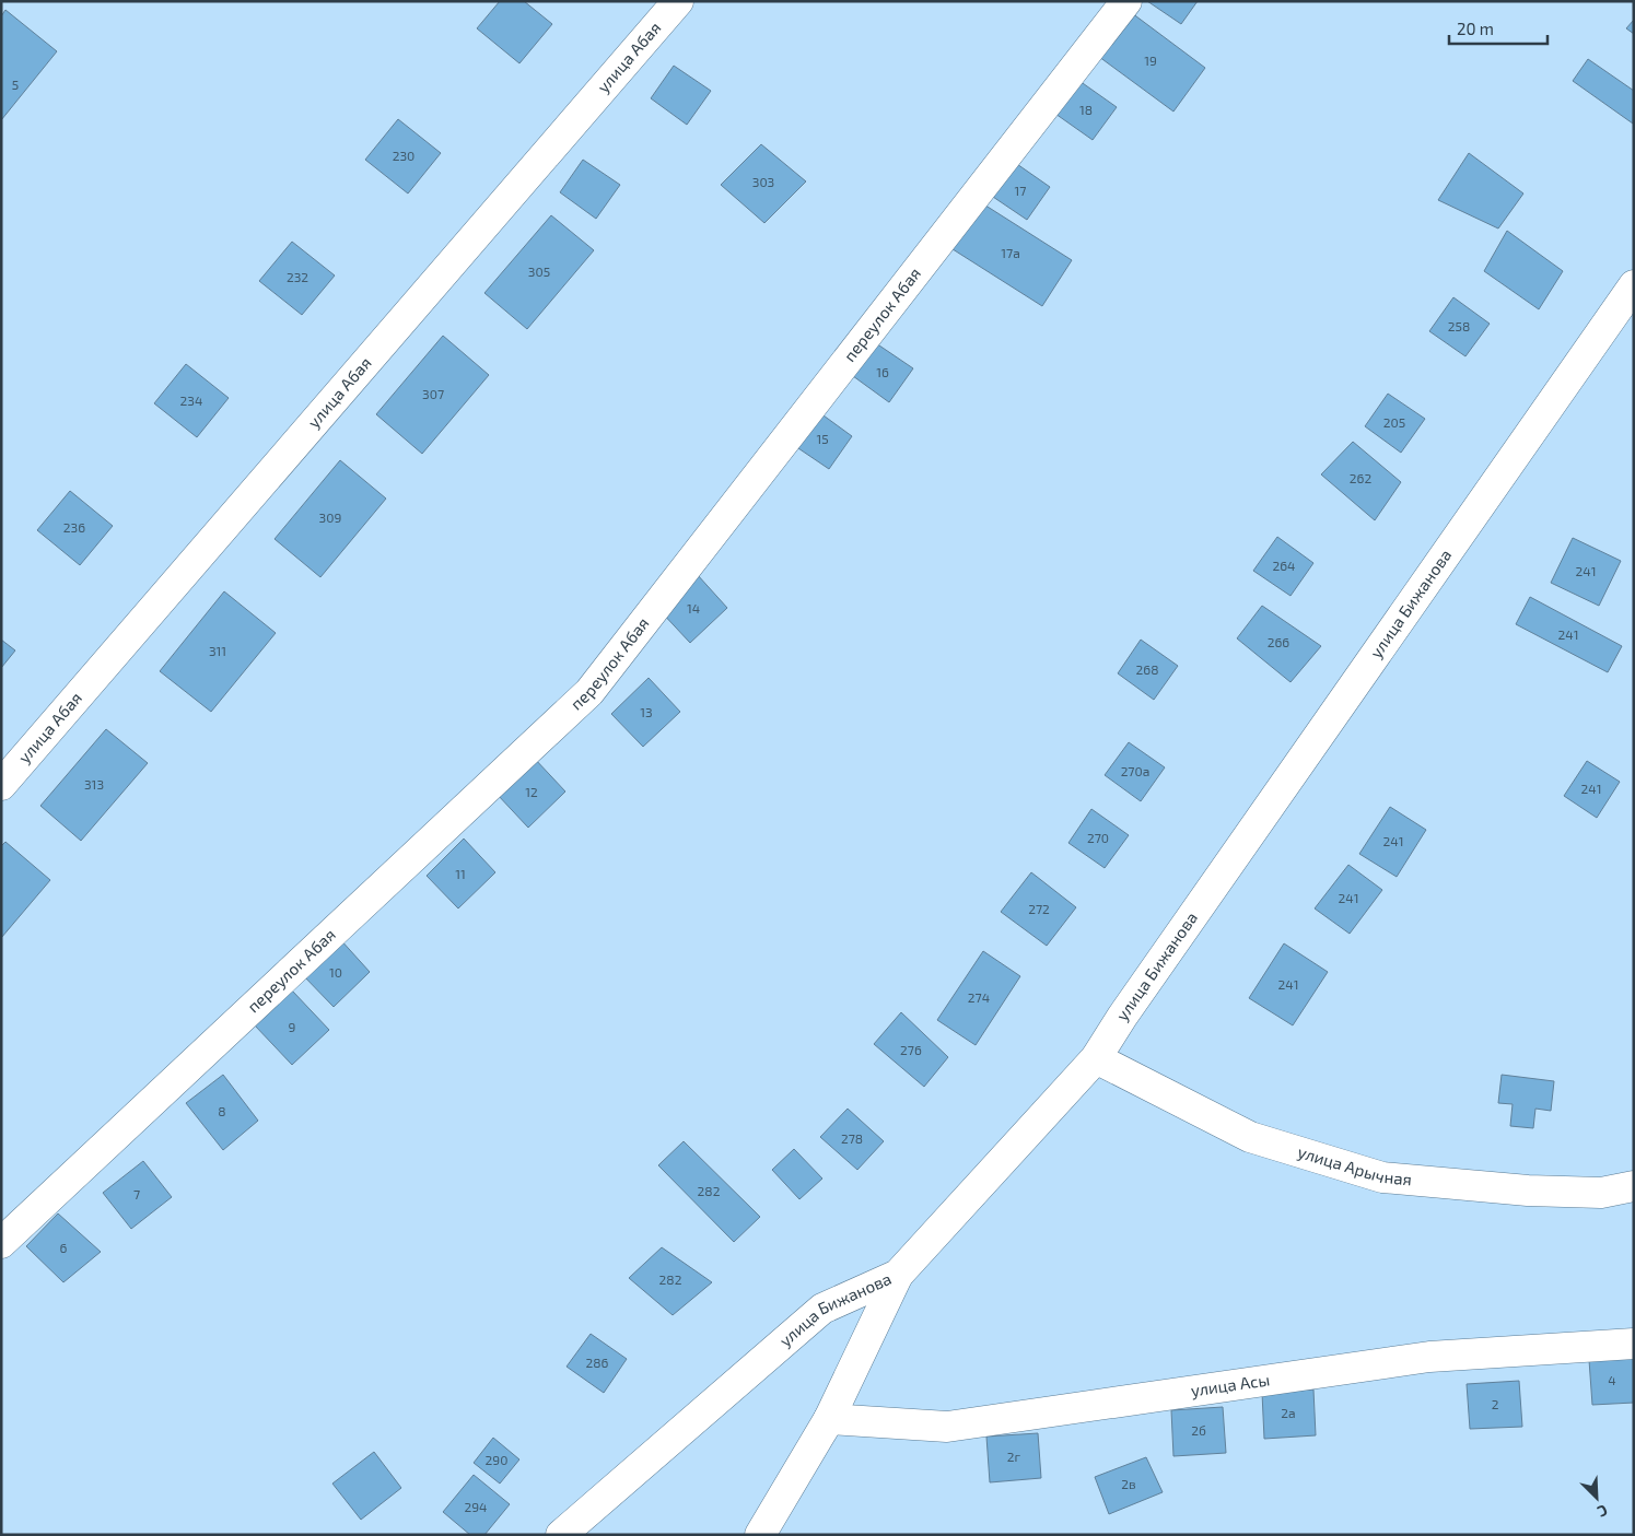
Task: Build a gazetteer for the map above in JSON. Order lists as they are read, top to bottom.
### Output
{
  "streets": {
    "street": [
      "улица Абая",
      "переулок Абая",
      "улица Бижанова",
      "улица Арычная",
      "улица Асы"
    ]
  },
  "crossings": [
    ["улица Бижанова", "улица Арычная"]
  ],
  "house_numbers": [
    "19",
    "5",
    "18",
    "230",
    "303",
    "17",
    "17а",
    "305",
    "232",
    "258",
    "16",
    "307",
    "234",
    "205",
    "15",
    "262",
    "309",
    "236",
    "264",
    "241",
    "14",
    "241",
    "266",
    "311",
    "268",
    "13",
    "270а",
    "313",
    "241",
    "12",
    "270",
    "241",
    "11",
    "241",
    "272",
    "10",
    "241",
    "274",
    "9",
    "276",
    "8",
    "278",
    "282",
    "7",
    "6",
    "282",
    "286",
    "4",
    "2",
    "2а",
    "2б",
    "2г",
    "290",
    "2в",
    "294"
  ],
  "scale_bar": "20 m",
  "north": "bottom right"
}
